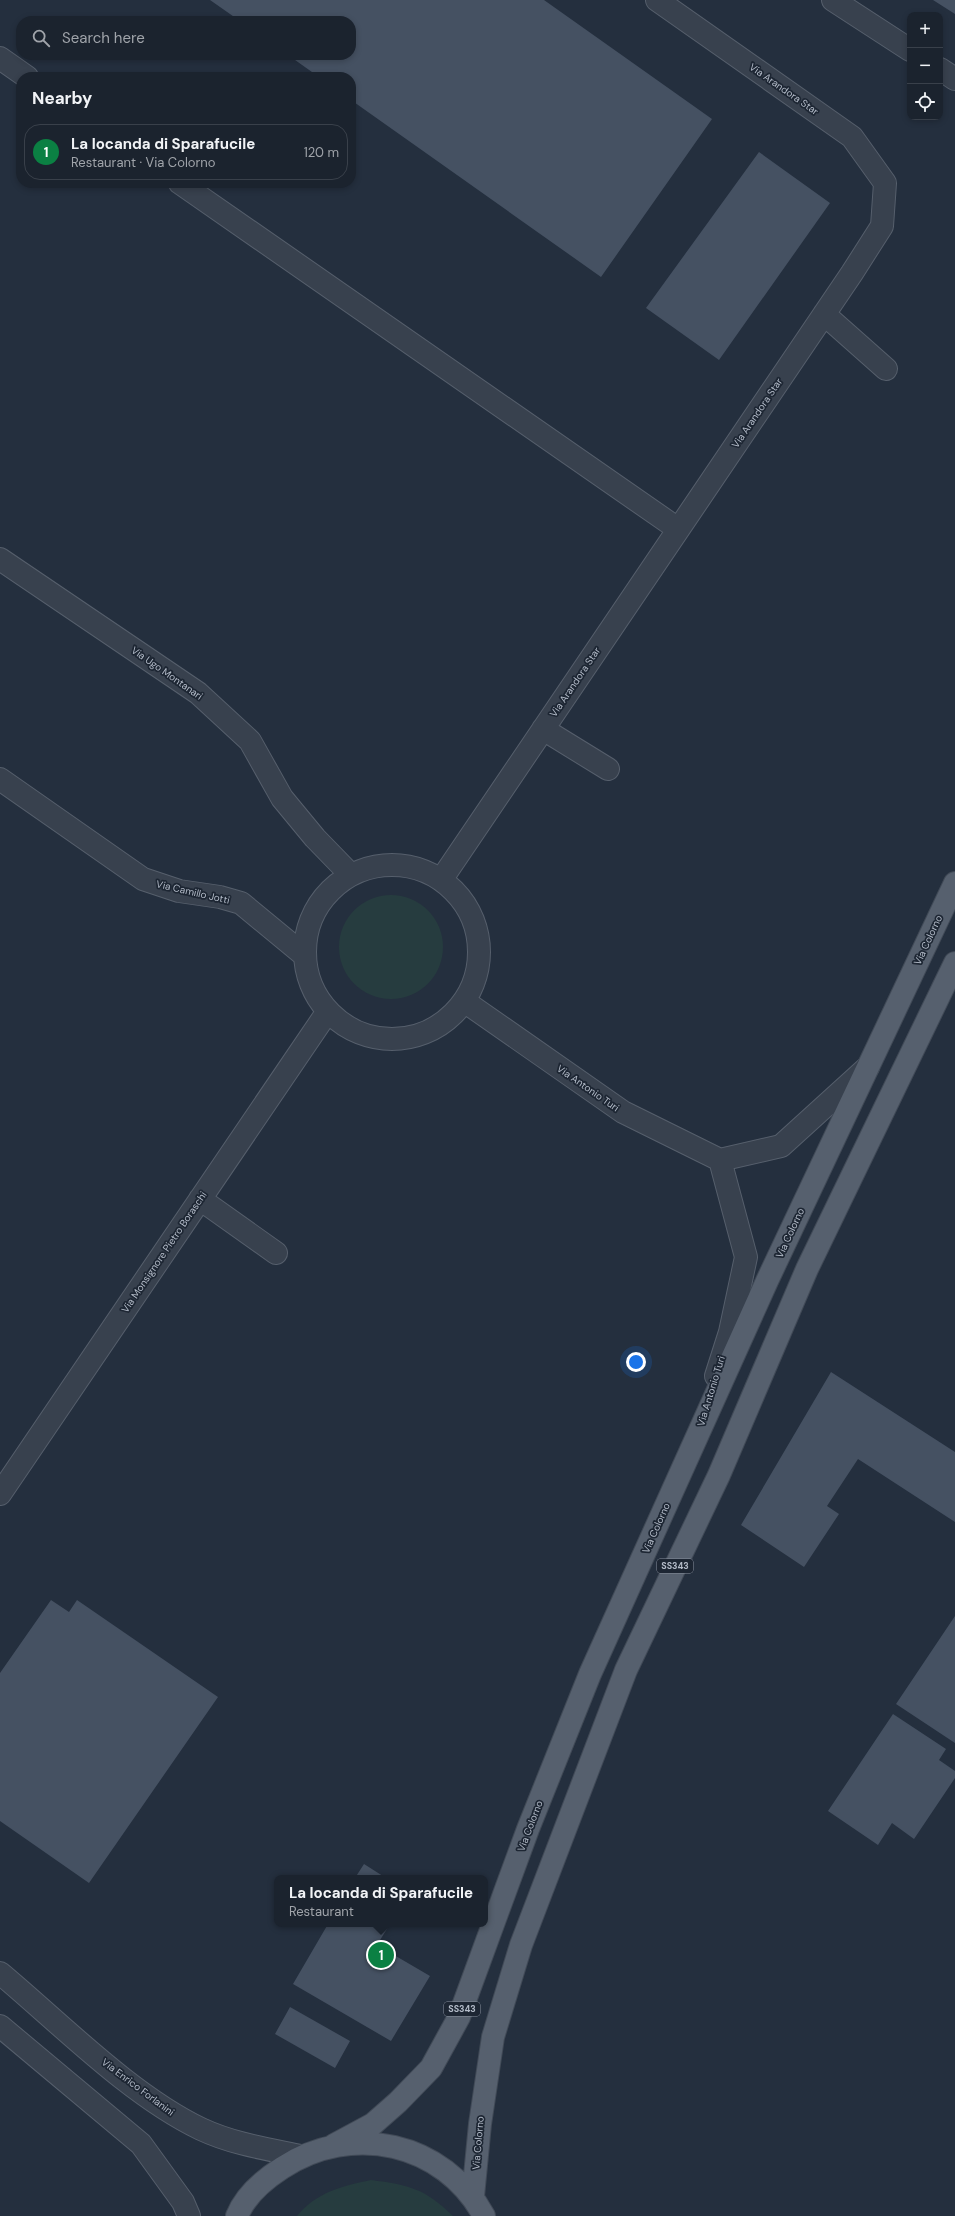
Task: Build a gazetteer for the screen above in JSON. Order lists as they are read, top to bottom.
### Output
{
  "streets": {
    "main road": ["Via Colorno", "SS343"],
    "street": [
      "Via Arandora Star",
      "Via Ugo Montanari",
      "Via Camillo Jotti",
      "Via Antonio Turi",
      "Via Monsignore Pietro Boraschi",
      "Via Enrico Forlanini"
    ]
  },
  "crossings": [
    ["Via Colorno", "Via Antonio Turi"],
    ["Via Colorno", "Via Enrico Forlanini"]
  ],
  "page": {
    "map_buttons": ["+", "−"],
    "search": "Search here",
    "heading": "Nearby",
    "list": [
      {
        "mark": "1",
        "name": "La locanda di Sparafucile",
        "note": "Restaurant · Via Colorno",
        "value": "120 m"
      }
    ],
    "popup": ["La locanda di Sparafucile", "Restaurant"],
    "pins": "1"
  }
}
